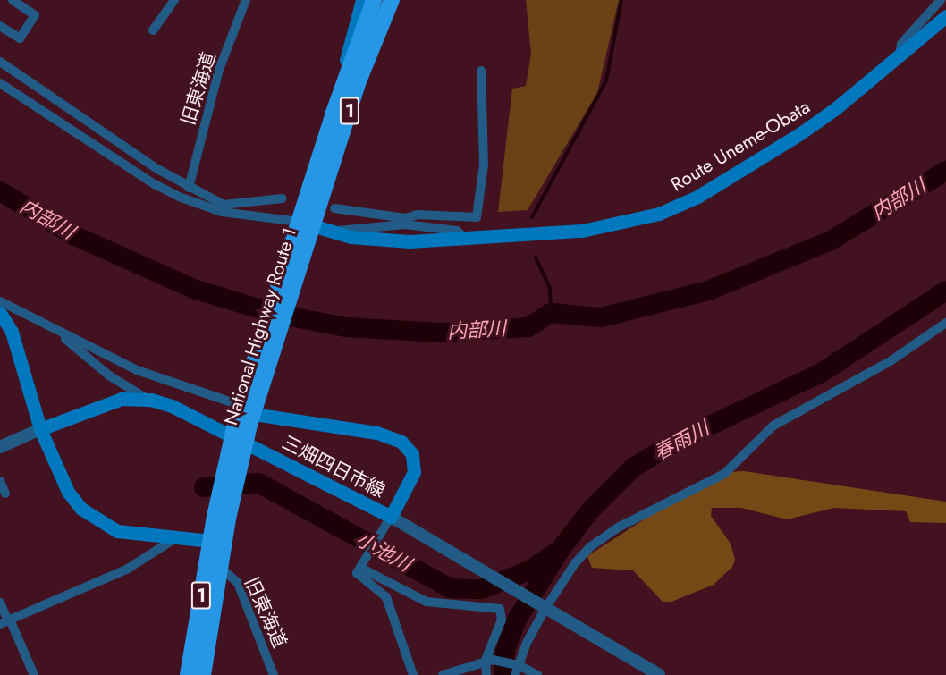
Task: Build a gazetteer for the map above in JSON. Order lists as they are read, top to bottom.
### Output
{
  "streets": {
    "highway": ["1", "National Highway Route 1"],
    "main road": ["Route Uneme-Obata", "三畑四日市線"],
    "street": ["旧東海道"]
  },
  "crossings": [
    ["旧東海道", "National Highway Route 1"],
    ["Route Uneme-Obata", "National Highway Route 1"],
    ["National Highway Route 1", "三畑四日市線"]
  ],
  "water": ["内部川", "春雨川", "小池川"]
}
